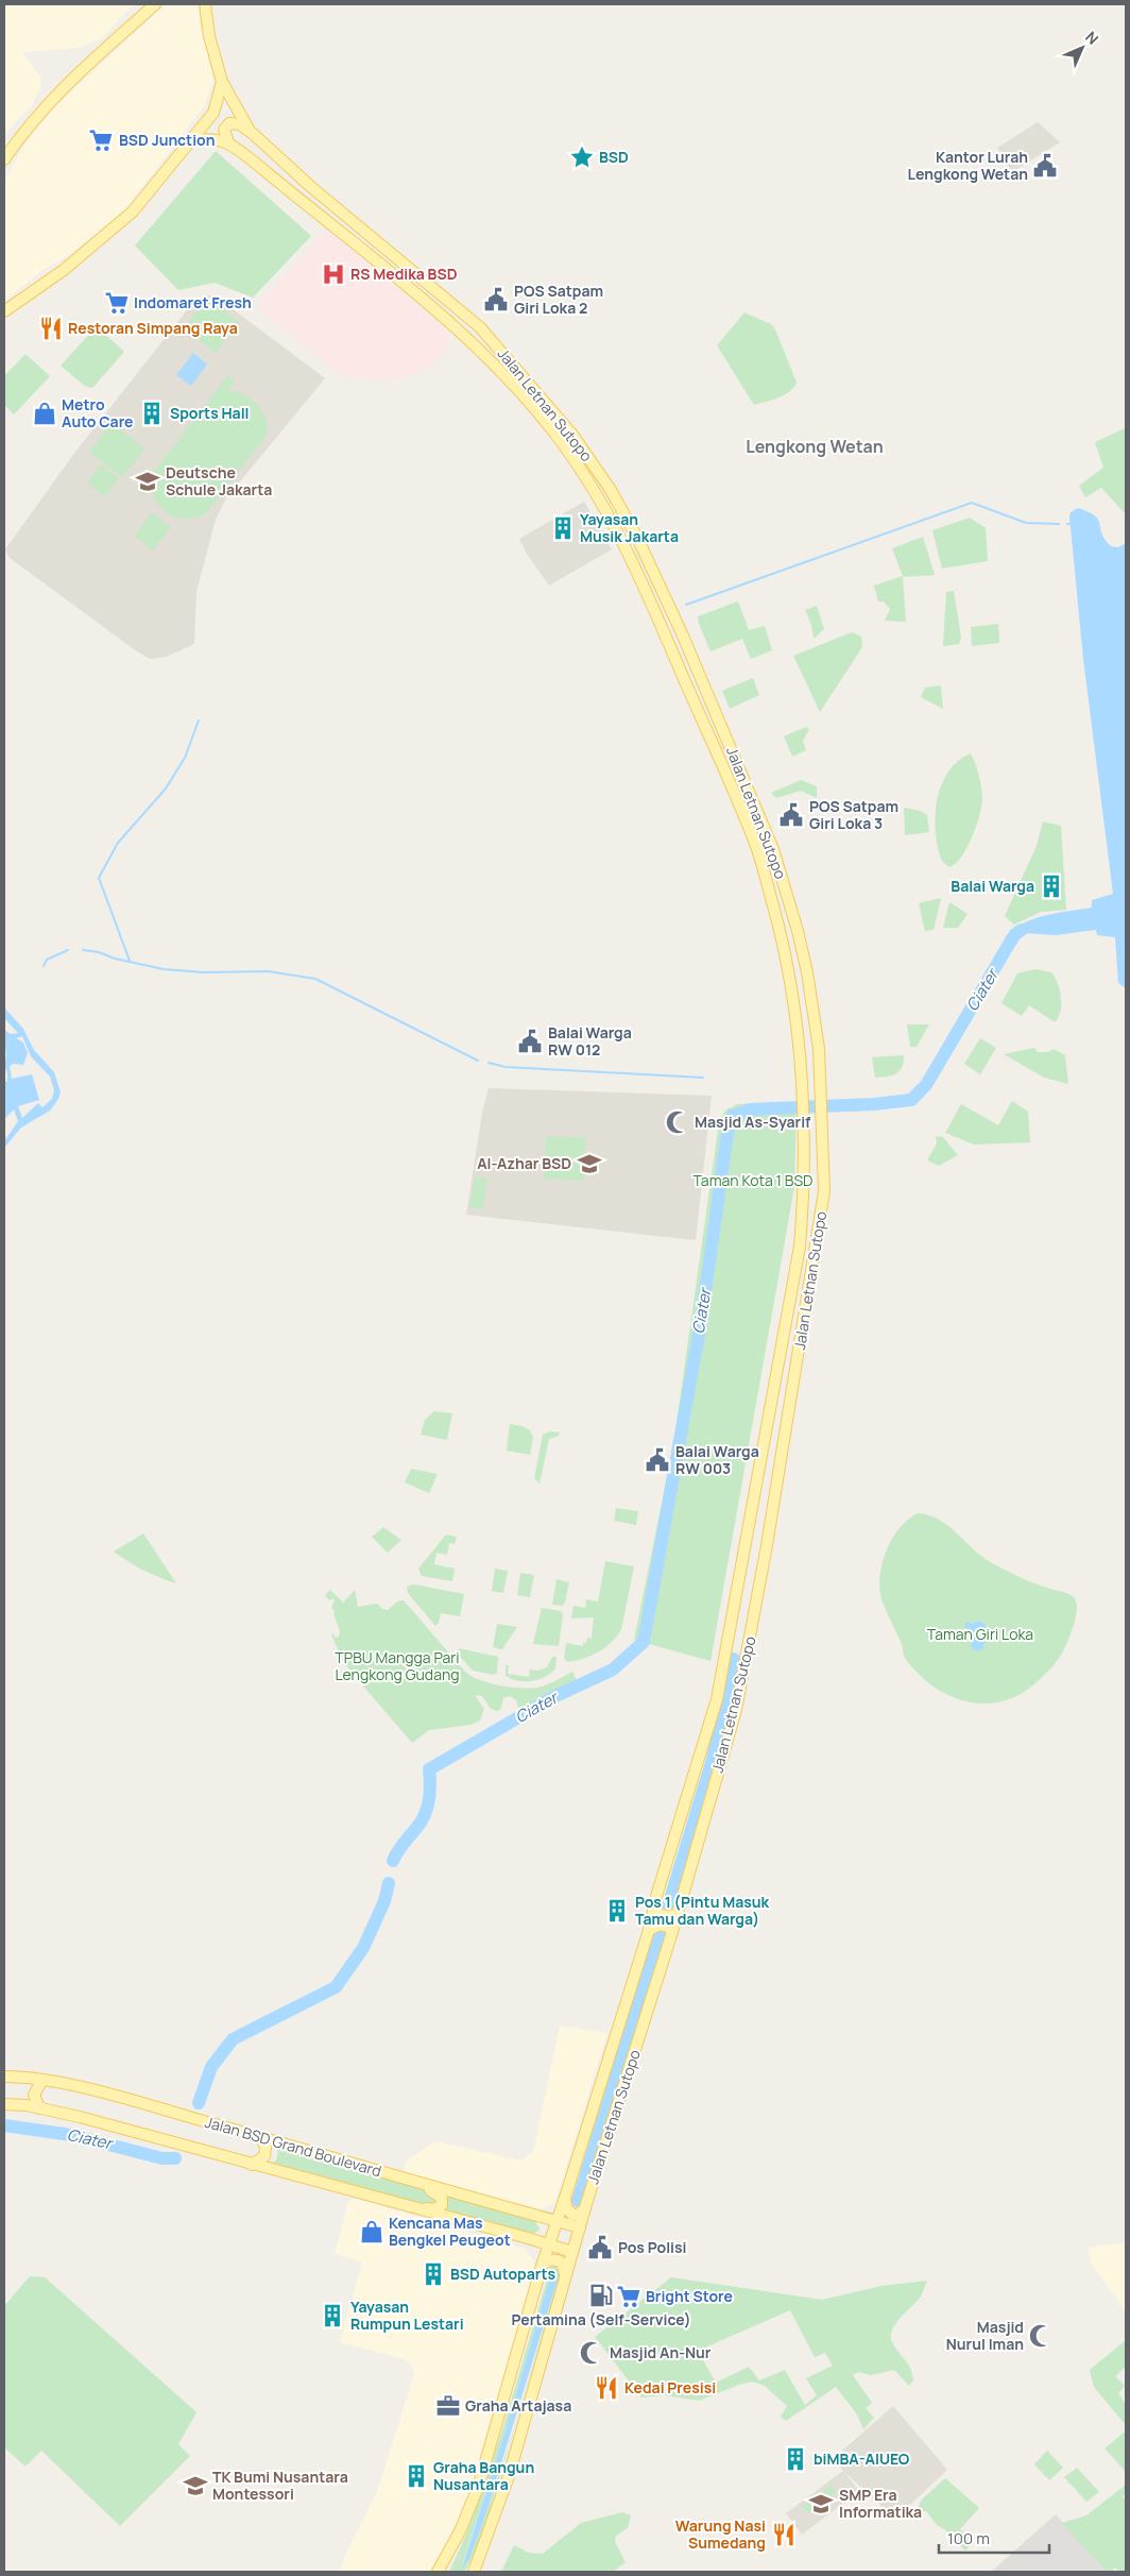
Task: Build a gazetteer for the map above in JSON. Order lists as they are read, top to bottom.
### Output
{
  "streets": {
    "main road": ["Jalan Letnan Sutopo", "Jalan BSD Grand Boulevard"]
  },
  "crossings": [
    ["Jalan Letnan Sutopo", "Jalan BSD Grand Boulevard"]
  ],
  "districts": ["Lengkong Wetan"],
  "water": ["Ciater"],
  "parks": ["Taman Kota 1 BSD", "Taman Giri Loka", "TPBU Mangga Pari Lengkong Gudang"],
  "places": {
    "supermarket": ["BSD Junction", "Indomaret Fresh", "Bright Store"],
    "place": ["BSD"],
    "public building": [
      "Kantor Lurah Lengkong Wetan",
      "POS Satpam Giri Loka 2",
      "POS Satpam Giri Loka 3",
      "Balai Warga RW 012",
      "Balai Warga RW 003",
      "Pos Polisi"
    ],
    "hospital": ["RS Medika BSD"],
    "restaurant": ["Restoran Simpang Raya", "Kedai Presisi", "Warung Nasi Sumedang"],
    "shop": ["Metro Auto Care", "Kencana Mas Bengkel Peugeot"],
    "building": [
      "Sports Hall",
      "Yayasan Musik Jakarta",
      "Balai Warga",
      "Pos 1 (Pintu Masuk Tamu dan Warga)",
      "BSD Autoparts",
      "Yayasan Rumpun Lestari",
      "biMBA-AIUEO",
      "Graha Bangun Nusantara"
    ],
    "school or university": [
      "Deutsche Schule Jakarta",
      "Al-Azhar BSD",
      "TK Bumi Nusantara Montessori",
      "SMP Era Informatika"
    ],
    "mosque": ["Masjid As-Syarif", "Masjid Nurul Iman", "Masjid An-Nur"],
    "fuel station": ["Pertamina (Self-Service)"],
    "office": ["Graha Artajasa"]
  },
  "scale_bar": "100 m",
  "north": "top right"
}
